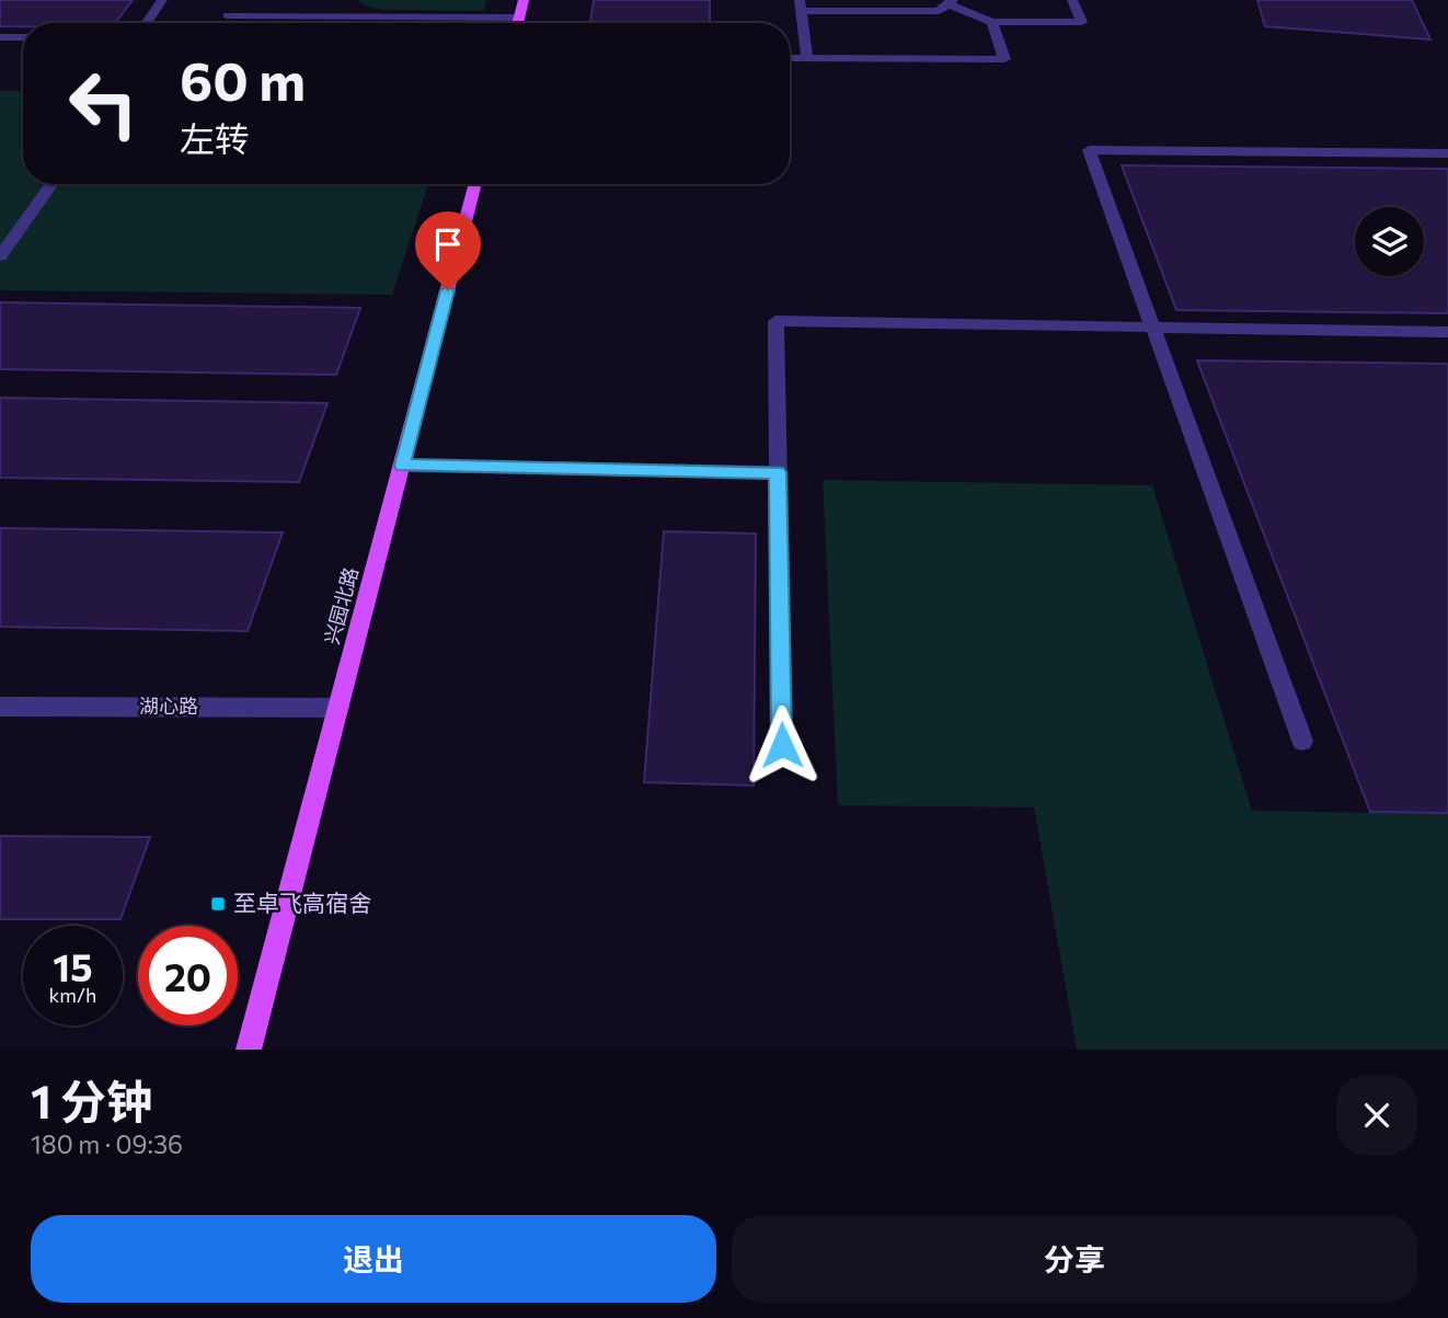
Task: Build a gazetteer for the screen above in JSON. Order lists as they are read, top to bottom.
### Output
{
  "streets": {
    "main road": ["兴园北路"],
    "street": ["湖心路"]
  },
  "crossings": [
    ["兴园北路", "湖心路"]
  ],
  "places": {
    "transit": ["至卓飞高宿舍"]
  },
  "page": {
    "turn": ["60 m", "左转"],
    "speed": "15 km/h",
    "limit": "20",
    "heading": ["1 分钟", "180 m · 09:36"],
    "buttons": ["退出", "分享"]
  }
}
